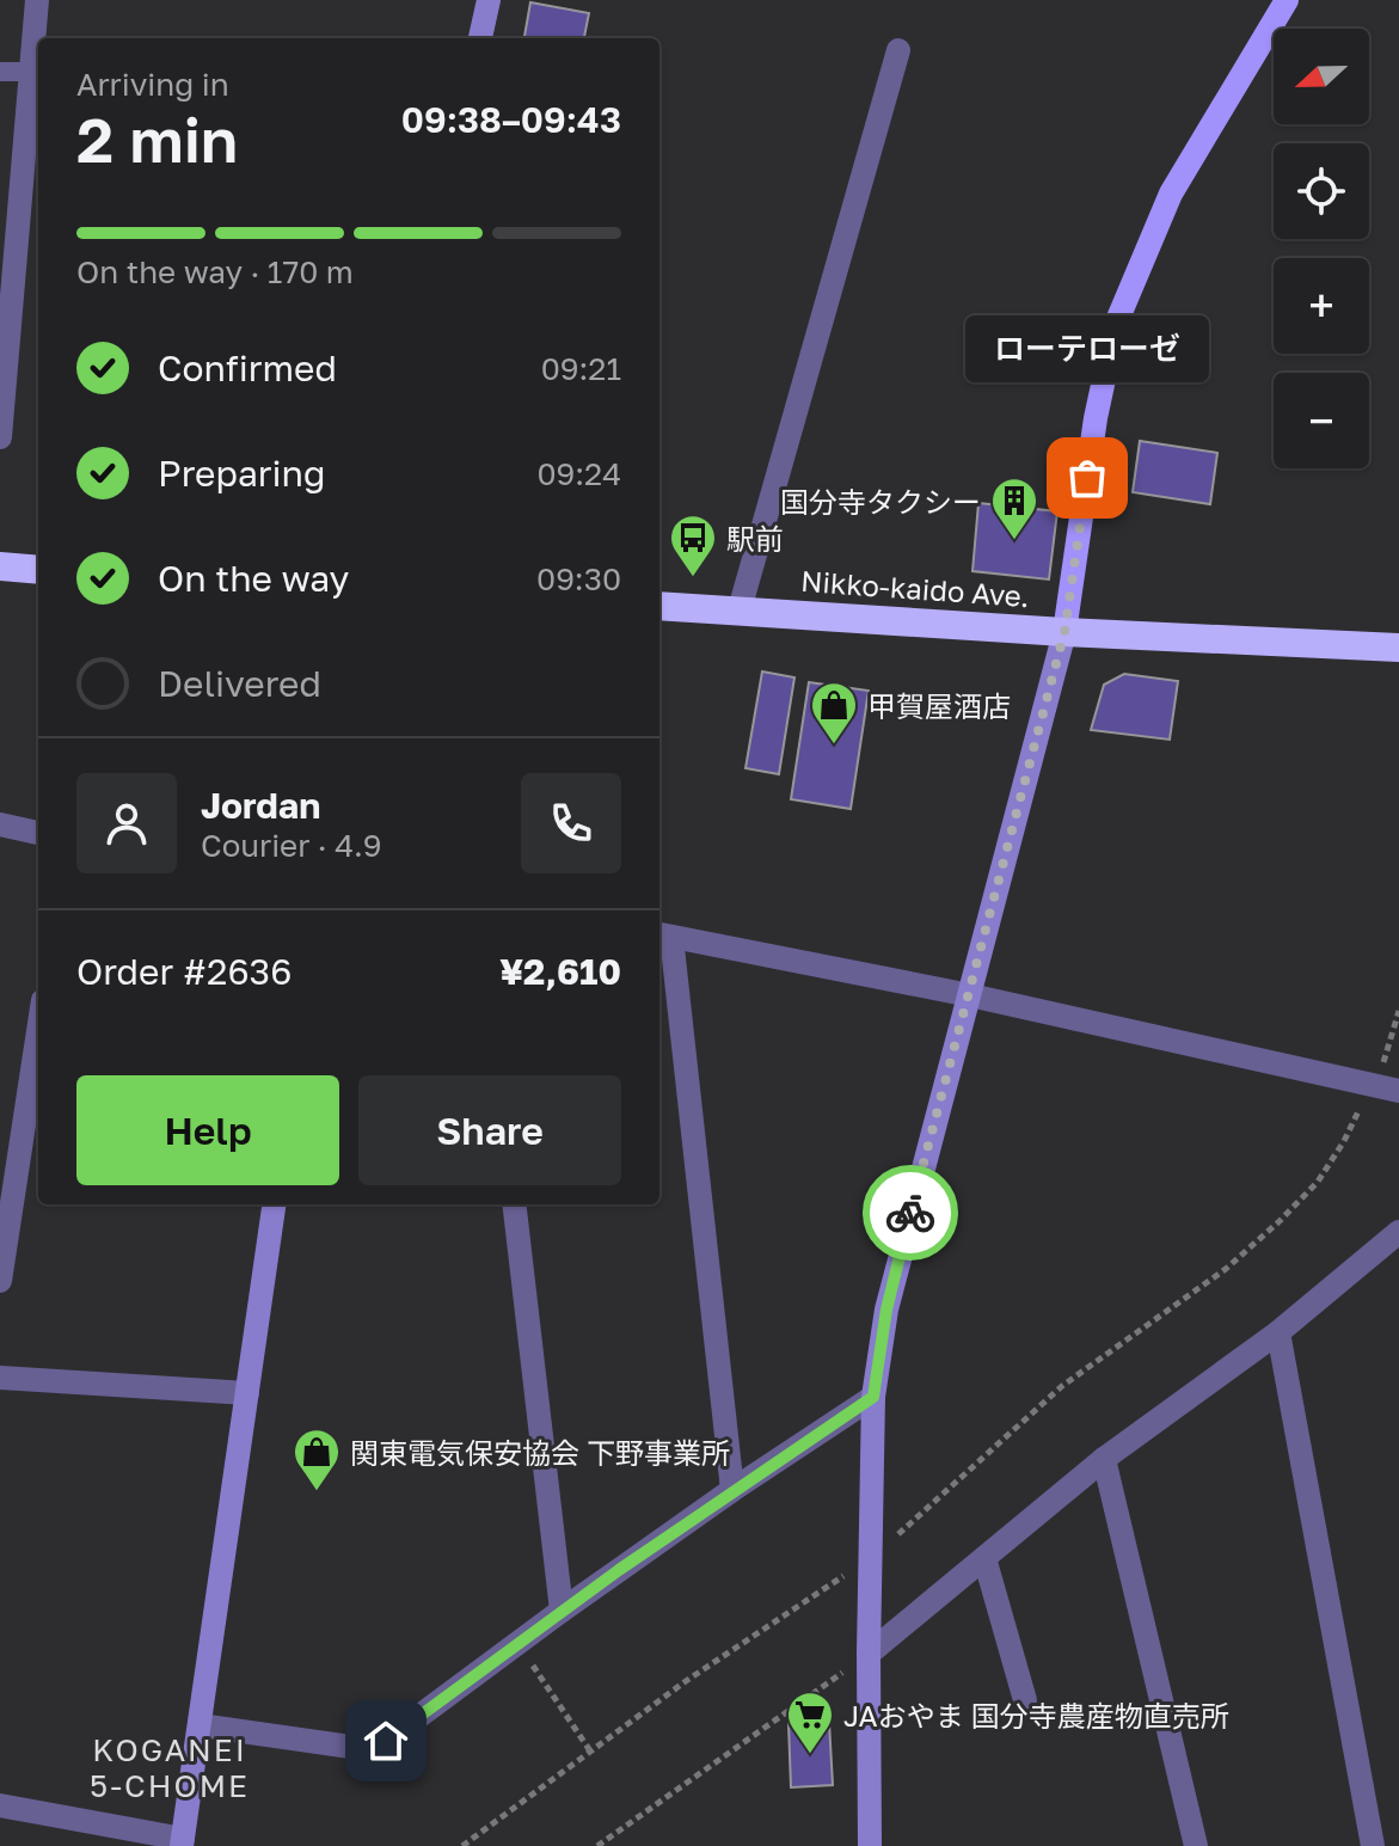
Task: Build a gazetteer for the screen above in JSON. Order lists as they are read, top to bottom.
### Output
{
  "streets": {
    "highway": ["Nikko-kaido Ave."]
  },
  "districts": ["KOGANEI 5-CHOME"],
  "places": {
    "other": ["ローテローゼ"],
    "building": ["国分寺タクシー"],
    "bus stop": ["駅前"],
    "shop": ["甲賀屋酒店", "関東電気保安協会 下野事業所"],
    "supermarket": ["JAおやま 国分寺農産物直売所"]
  },
  "north": "left",
  "page": {
    "map_buttons": ["+", "−"],
    "heading": ["2 min", "Arriving in", "09:38–09:43"],
    "panel": [
      "Jordan",
      "Courier · 4.9",
      "Order #2636",
      "¥2,610"
    ],
    "bar": "On the way · 170 m",
    "bubble": "ローテローゼ",
    "list": [
      ["Confirmed", "09:21"],
      ["Preparing", "09:24"],
      ["On the way", "09:30"],
      "Delivered"
    ],
    "buttons": ["Help", "Share"]
  }
}
